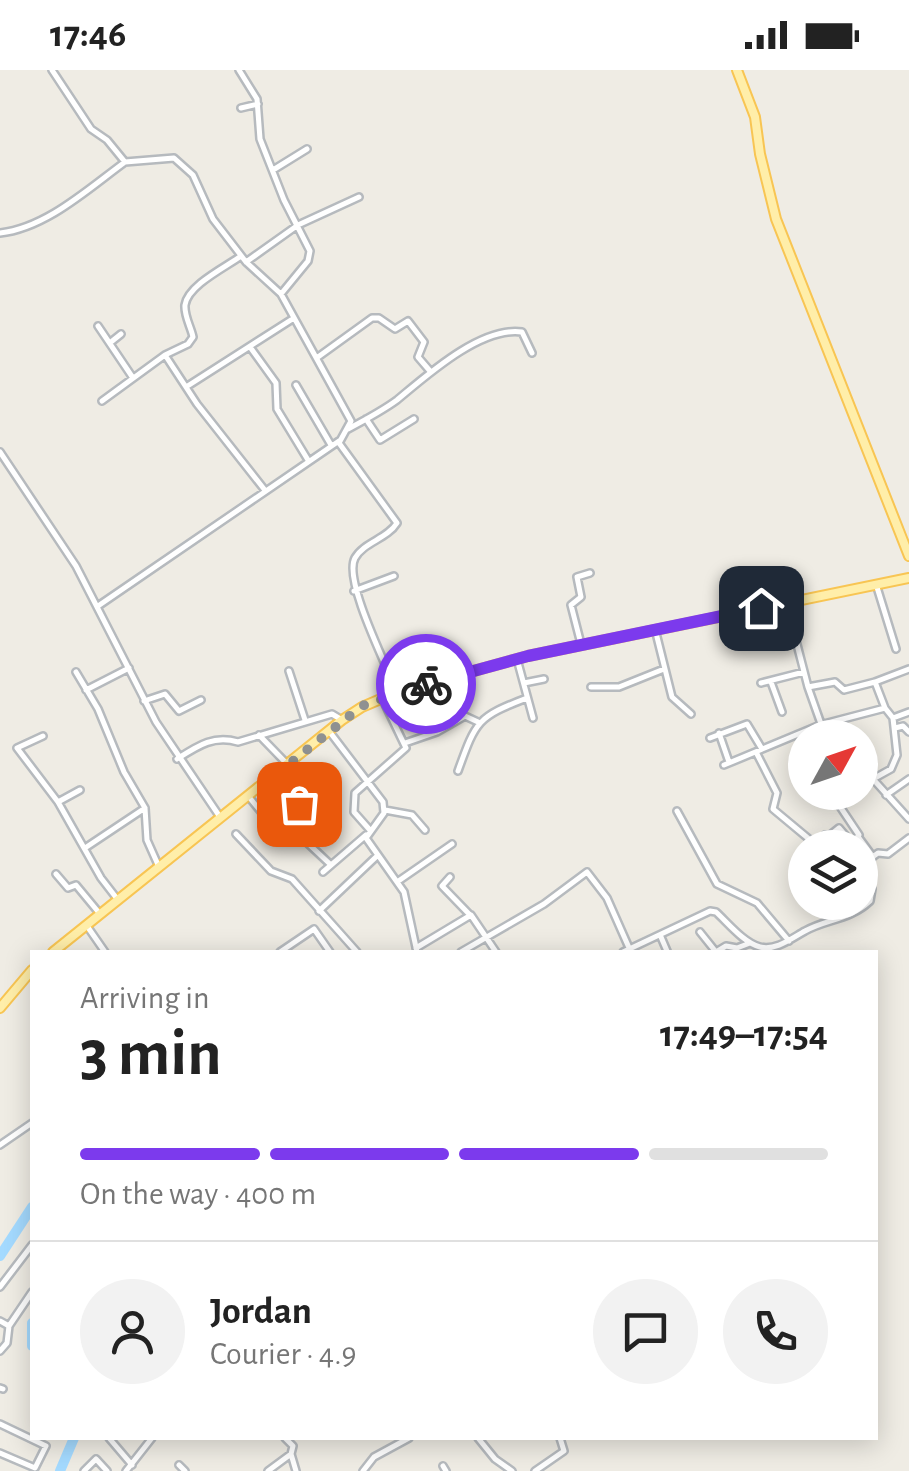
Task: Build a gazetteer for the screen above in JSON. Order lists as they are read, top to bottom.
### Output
{
  "north": "top right",
  "page": {
    "status": "17:46",
    "heading": ["3 min", "Arriving in", "17:49–17:54"],
    "panel": ["Jordan", "Courier · 4.9"],
    "bar": "On the way · 400 m"
  }
}
